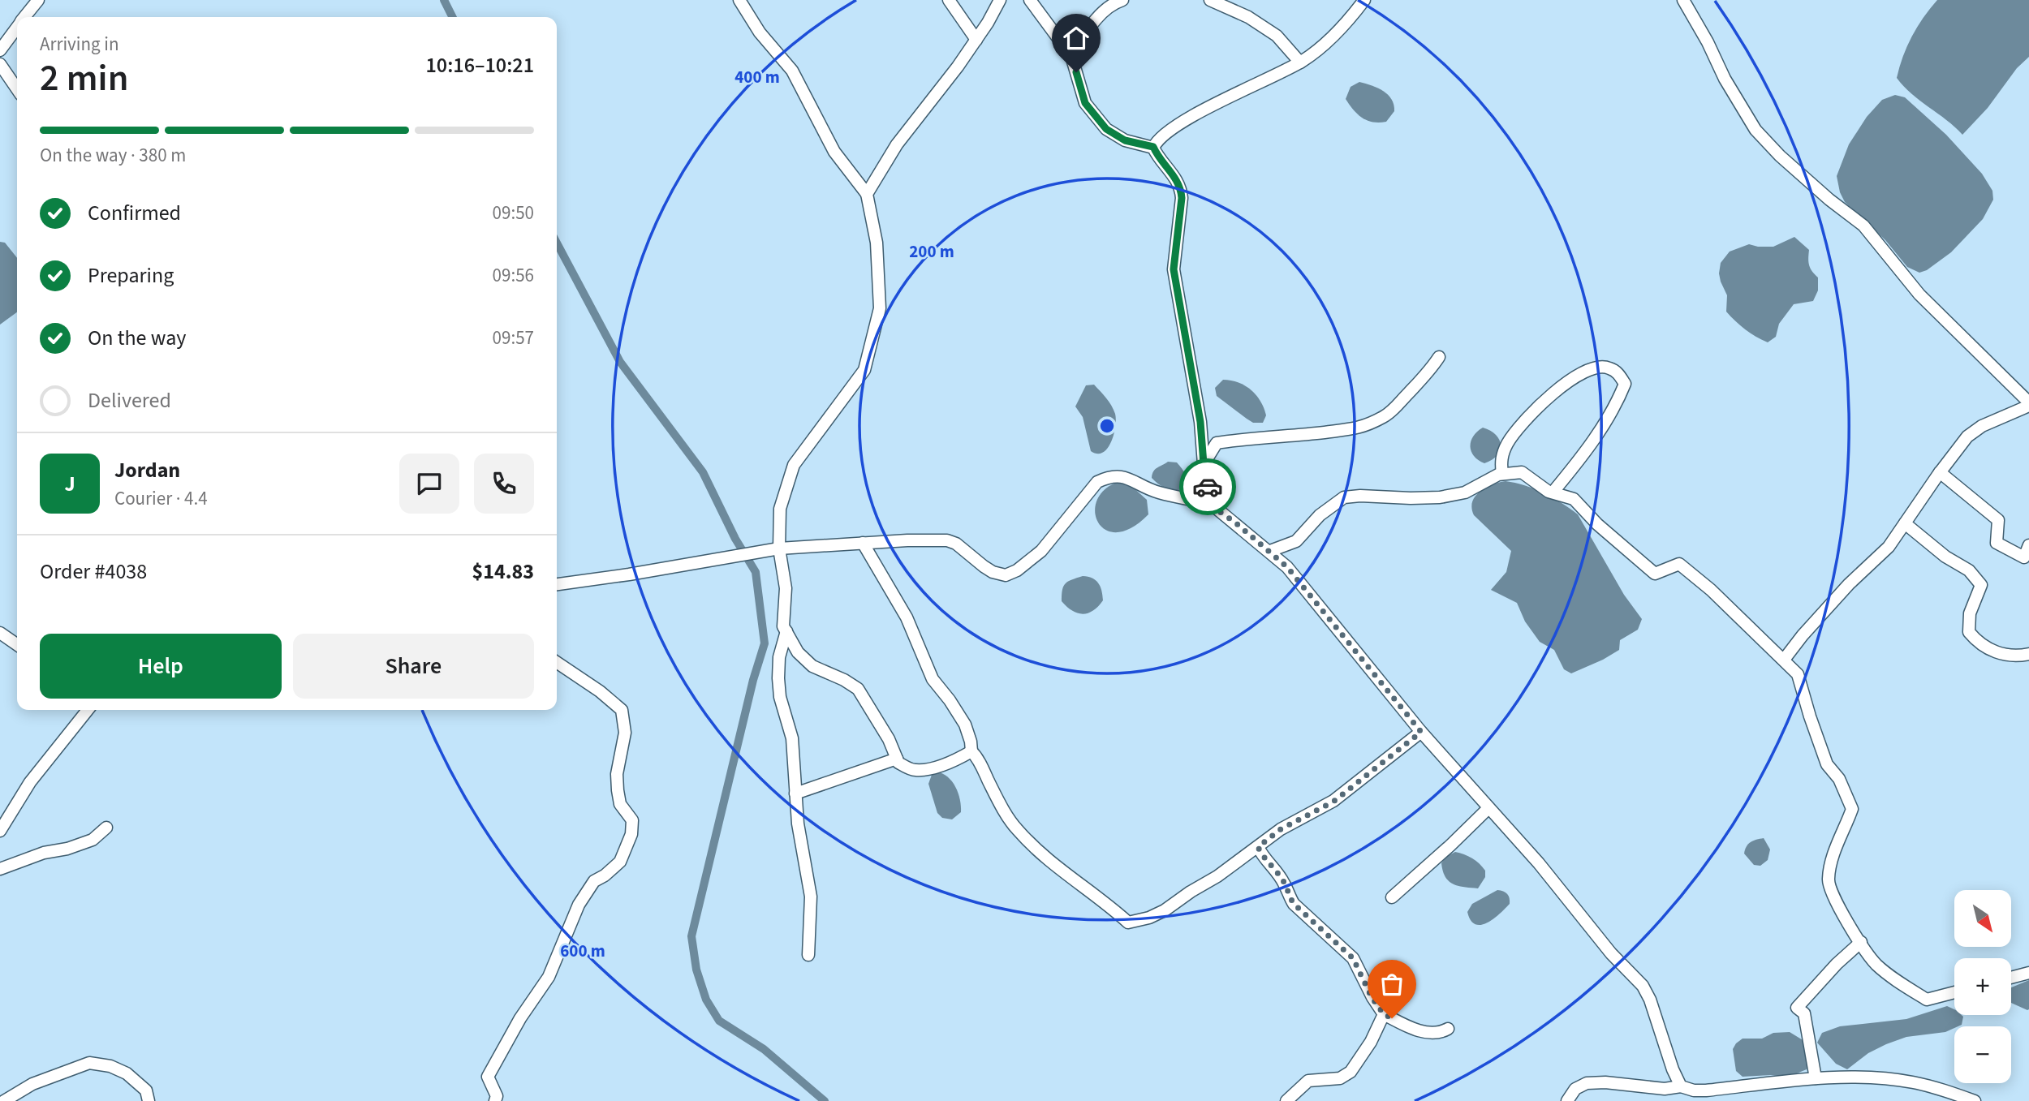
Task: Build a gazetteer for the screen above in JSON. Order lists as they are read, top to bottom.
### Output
{
  "north": "bottom right",
  "page": {
    "heading": ["2 min", "Arriving in", "10:16–10:21"],
    "panel": [
      "Jordan",
      "Courier · 4.4",
      "Order #4038",
      "$14.83"
    ],
    "bar": "On the way · 380 m",
    "list": [
      ["Confirmed", "09:50"],
      ["Preparing", "09:56"],
      ["On the way", "09:57"],
      "Delivered"
    ],
    "round": "J",
    "buttons": ["Help", "Share"],
    "map_buttons": ["+", "−"]
  },
  "rings": ["400 m", "200 m", "600 m"]
}
